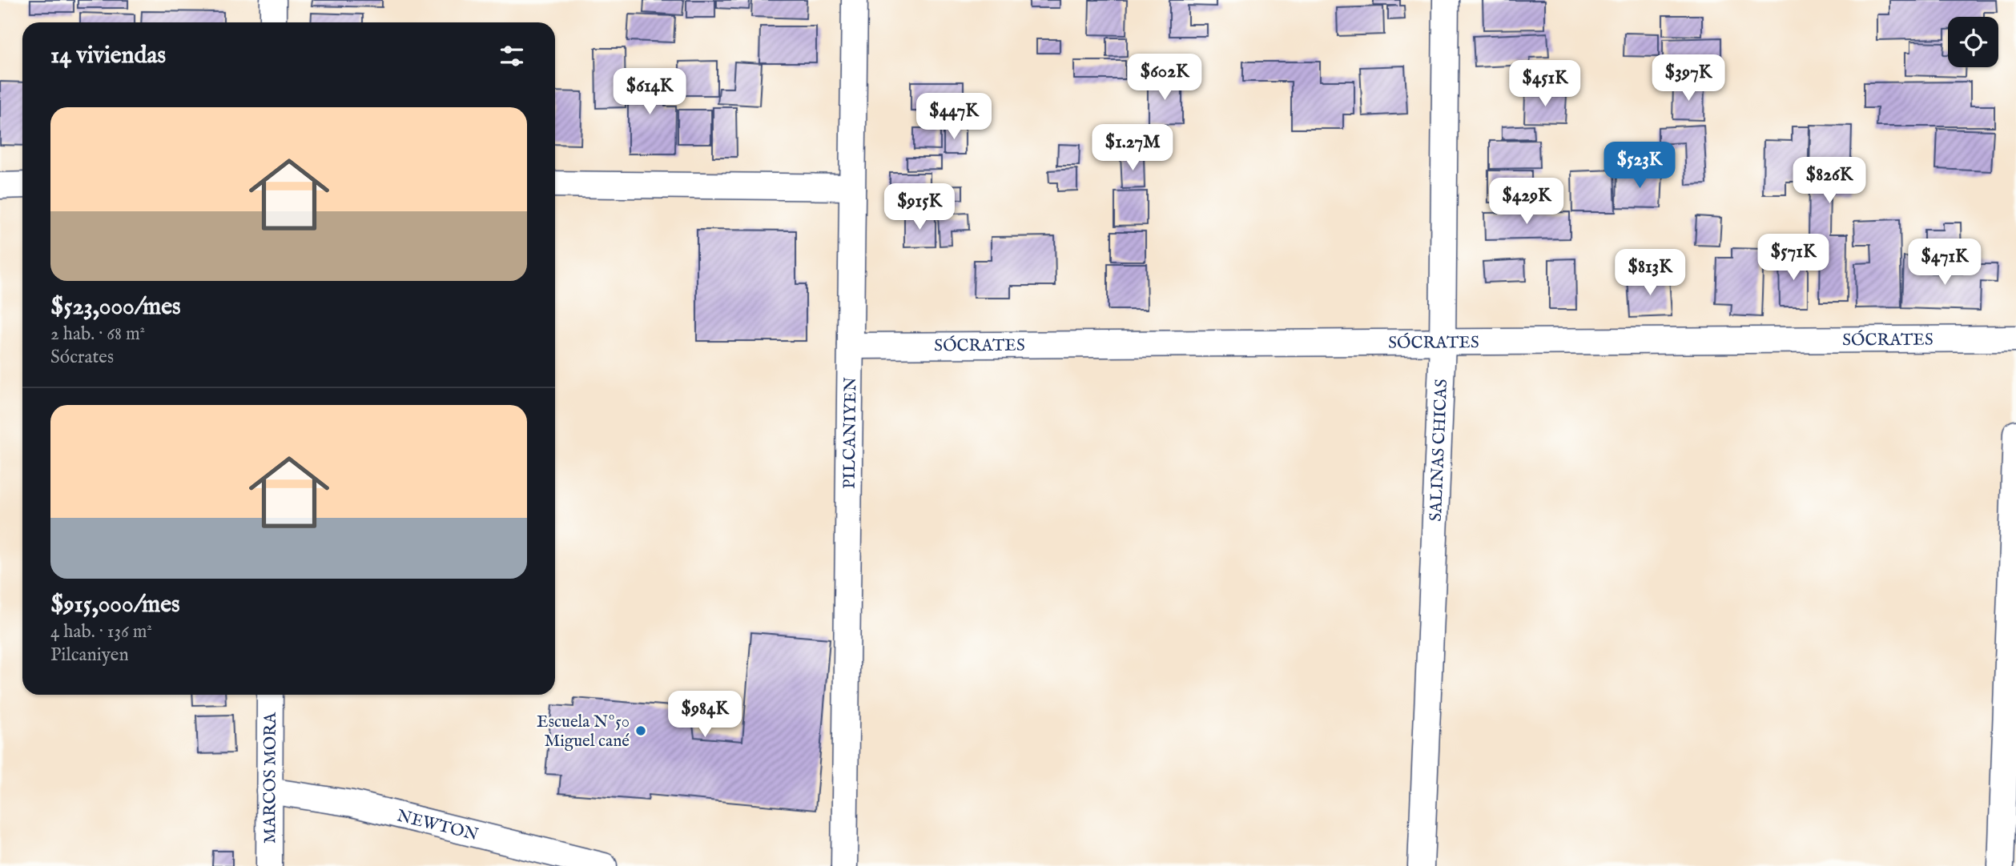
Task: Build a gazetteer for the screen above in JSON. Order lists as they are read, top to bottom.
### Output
{
  "streets": {
    "street": [
      "SÓCRATES",
      "PILCANIYEN",
      "SALINAS CHICAS",
      "MARCOS MORA",
      "NEWTON"
    ]
  },
  "crossings": [
    ["SÓCRATES", "PILCANIYEN"],
    ["SÓCRATES", "SALINAS CHICAS"],
    ["MARCOS MORA", "NEWTON"]
  ],
  "places": ["Escuela Nº50 Miguel cané"],
  "page": {
    "heading": "14 viviendas",
    "price": [
      "$602K",
      "$397K",
      "$451K",
      "$614K",
      "$447K",
      "$1.27M",
      "$523K",
      "$826K",
      "$429K",
      "$915K",
      "$571K",
      "$471K",
      "$813K",
      "$984K"
    ],
    "list": [
      {
        "name": "$523,000/mes",
        "note": "2 hab. · 68 m² · Sócrates"
      },
      {
        "name": "$915,000/mes",
        "note": "4 hab. · 136 m² · Pilcaniyen"
      }
    ]
  }
}
